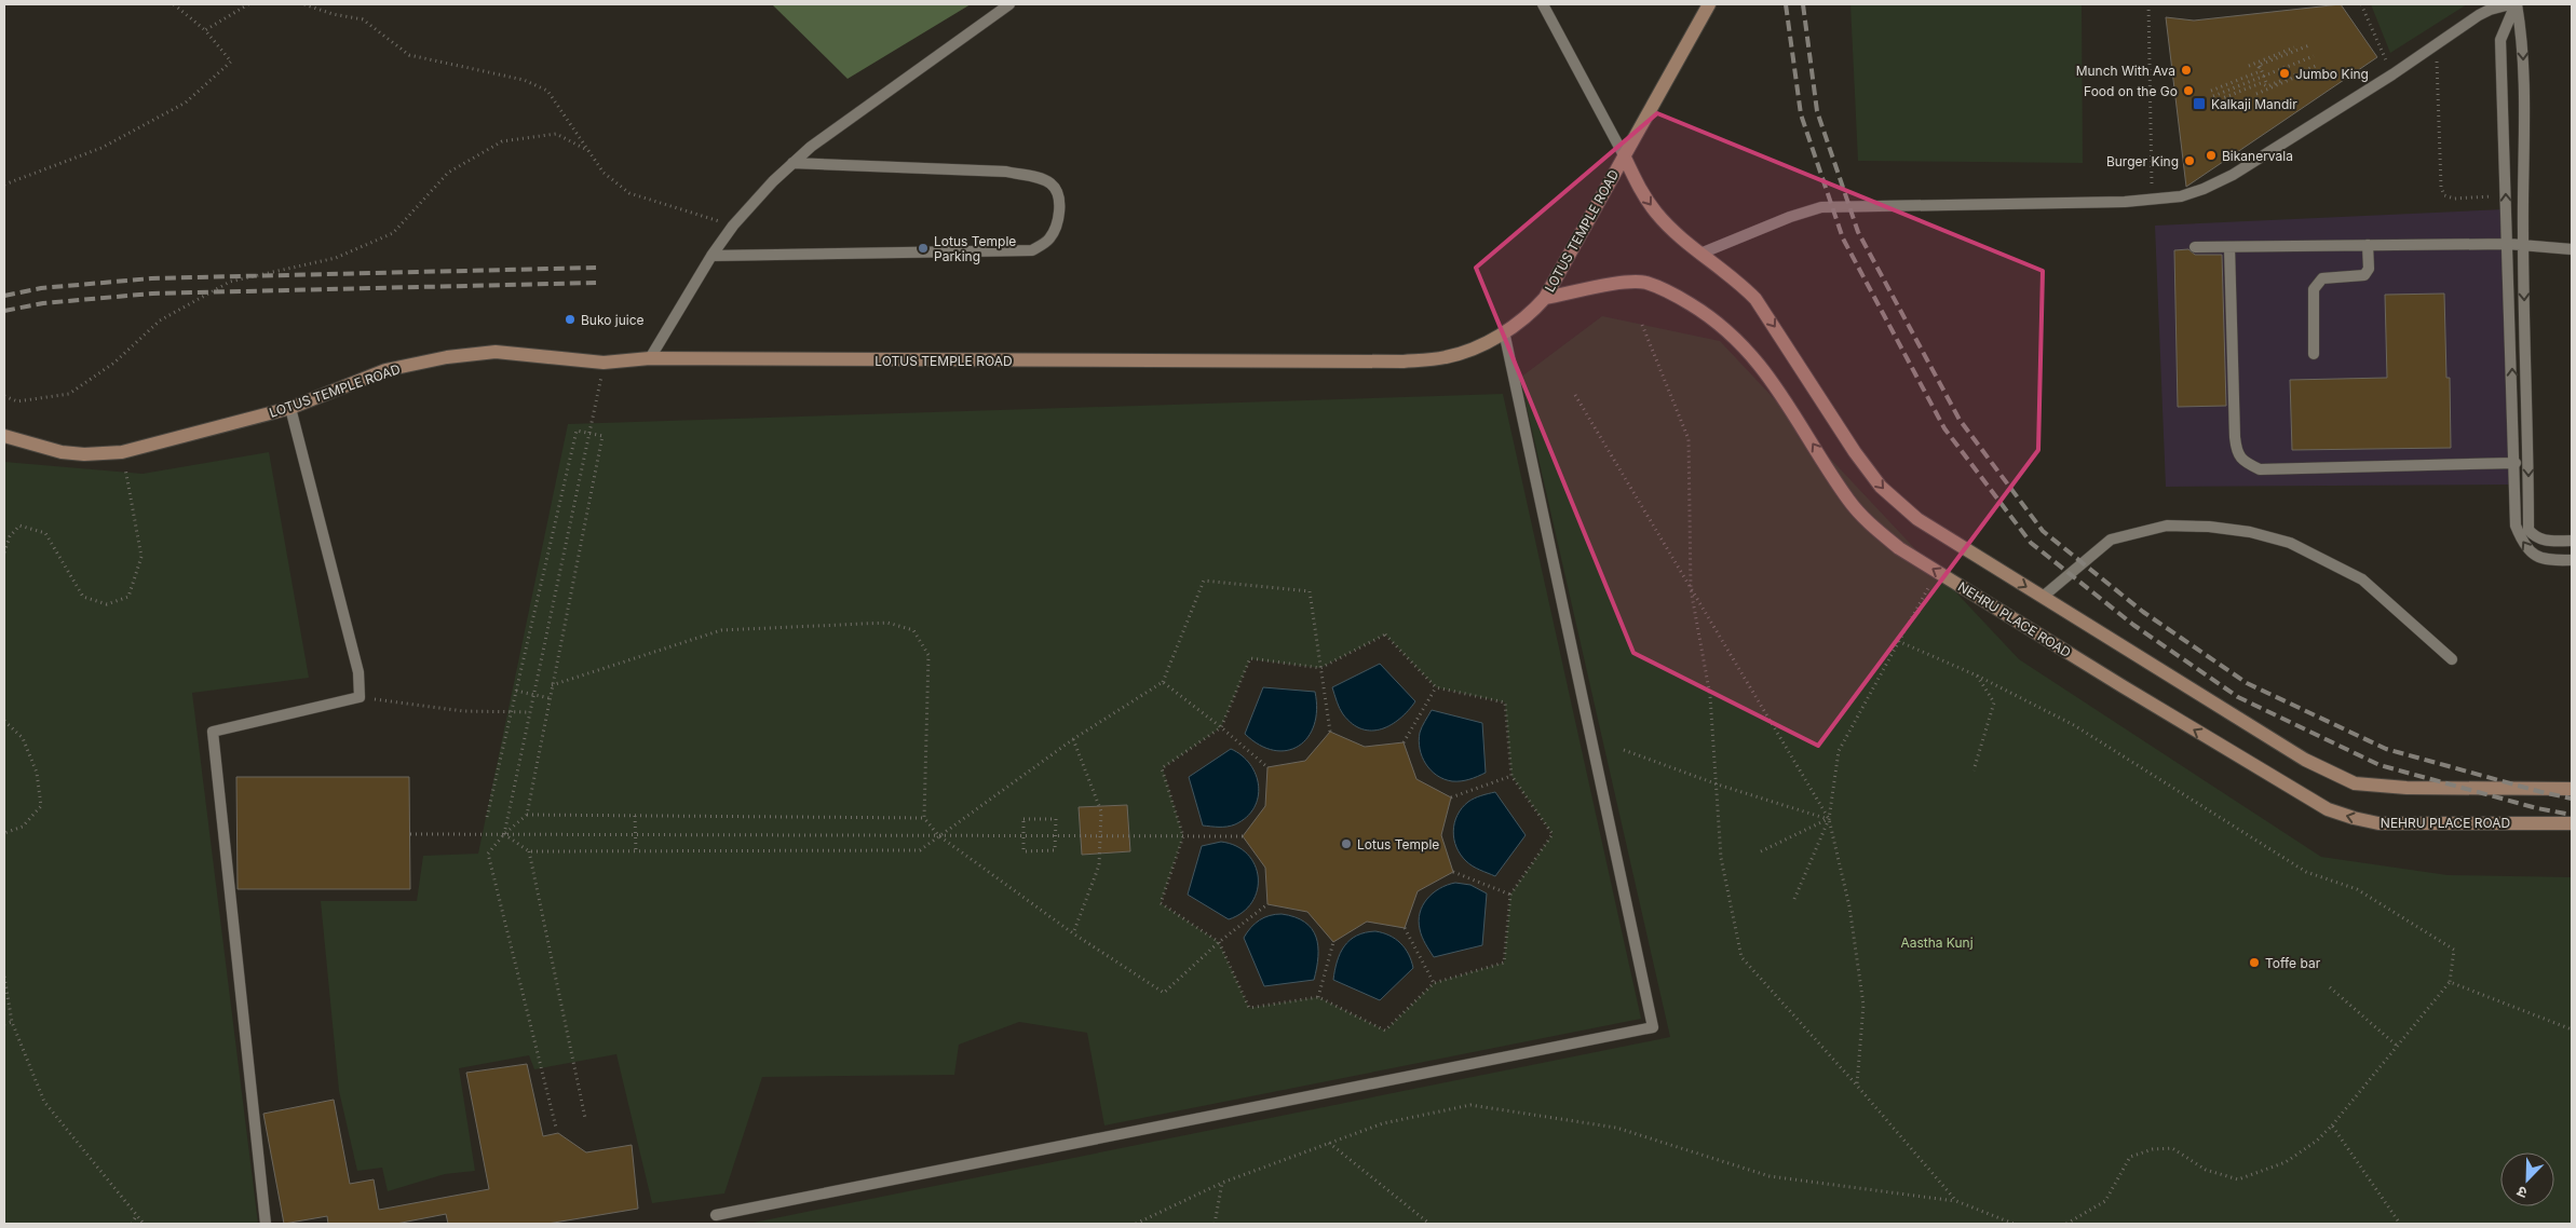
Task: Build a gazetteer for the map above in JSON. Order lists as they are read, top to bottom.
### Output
{
  "streets": {
    "street": ["LOTUS TEMPLE ROAD", "NEHRU PLACE ROAD"]
  },
  "crossings": [
    ["LOTUS TEMPLE ROAD", "NEHRU PLACE ROAD"]
  ],
  "parks": ["Aastha Kunj"],
  "places": {
    "other": [
      "Munch With Ava",
      "Jumbo King",
      "Food on the Go",
      "Bikanervala",
      "Burger King",
      "Lotus Temple Parking",
      "Buko juice",
      "Lotus Temple",
      "Toffe bar"
    ],
    "transit": ["Kalkaji Mandir"]
  },
  "north": "bottom left"
}
